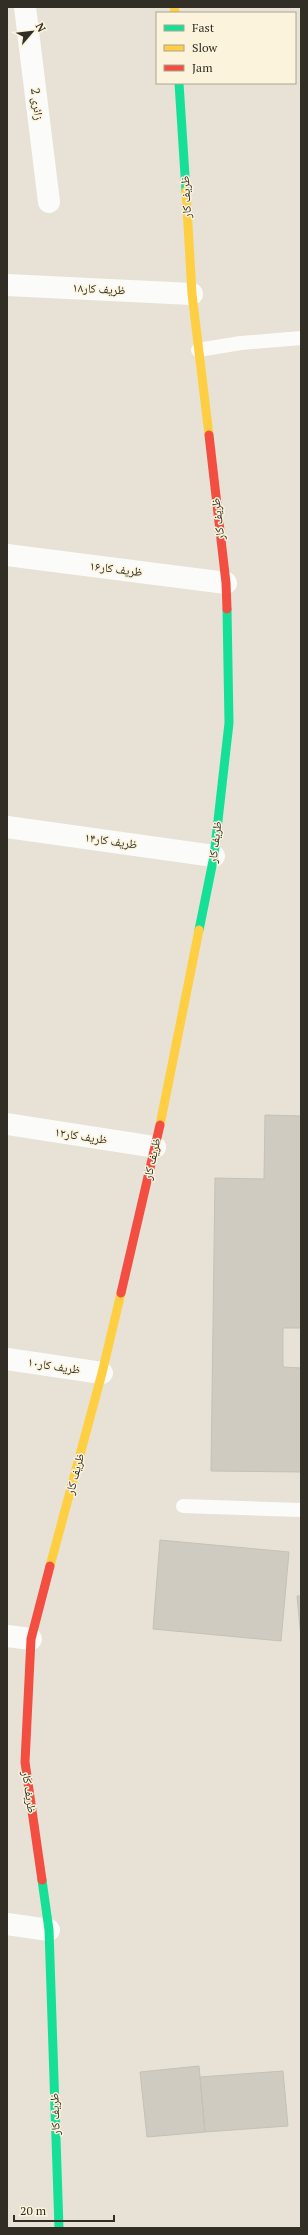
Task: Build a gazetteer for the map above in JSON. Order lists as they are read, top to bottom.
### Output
{
  "streets": {
    "street": [
      "زائری 2",
      "ظریف کار",
      "ظریف کار۱۸",
      "ظریف کار۱۶",
      "ظریف کار۱۴",
      "ظریف کار۱۲",
      "ظریف کار۱۰"
    ]
  },
  "crossings": [
    ["ظریف کار", "ظریف کار۱۸"],
    ["ظریف کار", "ظریف کار۱۶"],
    ["ظریف کار", "ظریف کار۱۴"],
    ["ظریف کار", "ظریف کار۱۲"],
    ["ظریف کار", "ظریف کار۱۰"]
  ],
  "legend": ["Fast", "Slow", "Jam"],
  "scale_bar": "20 m",
  "north": "top right"
}
